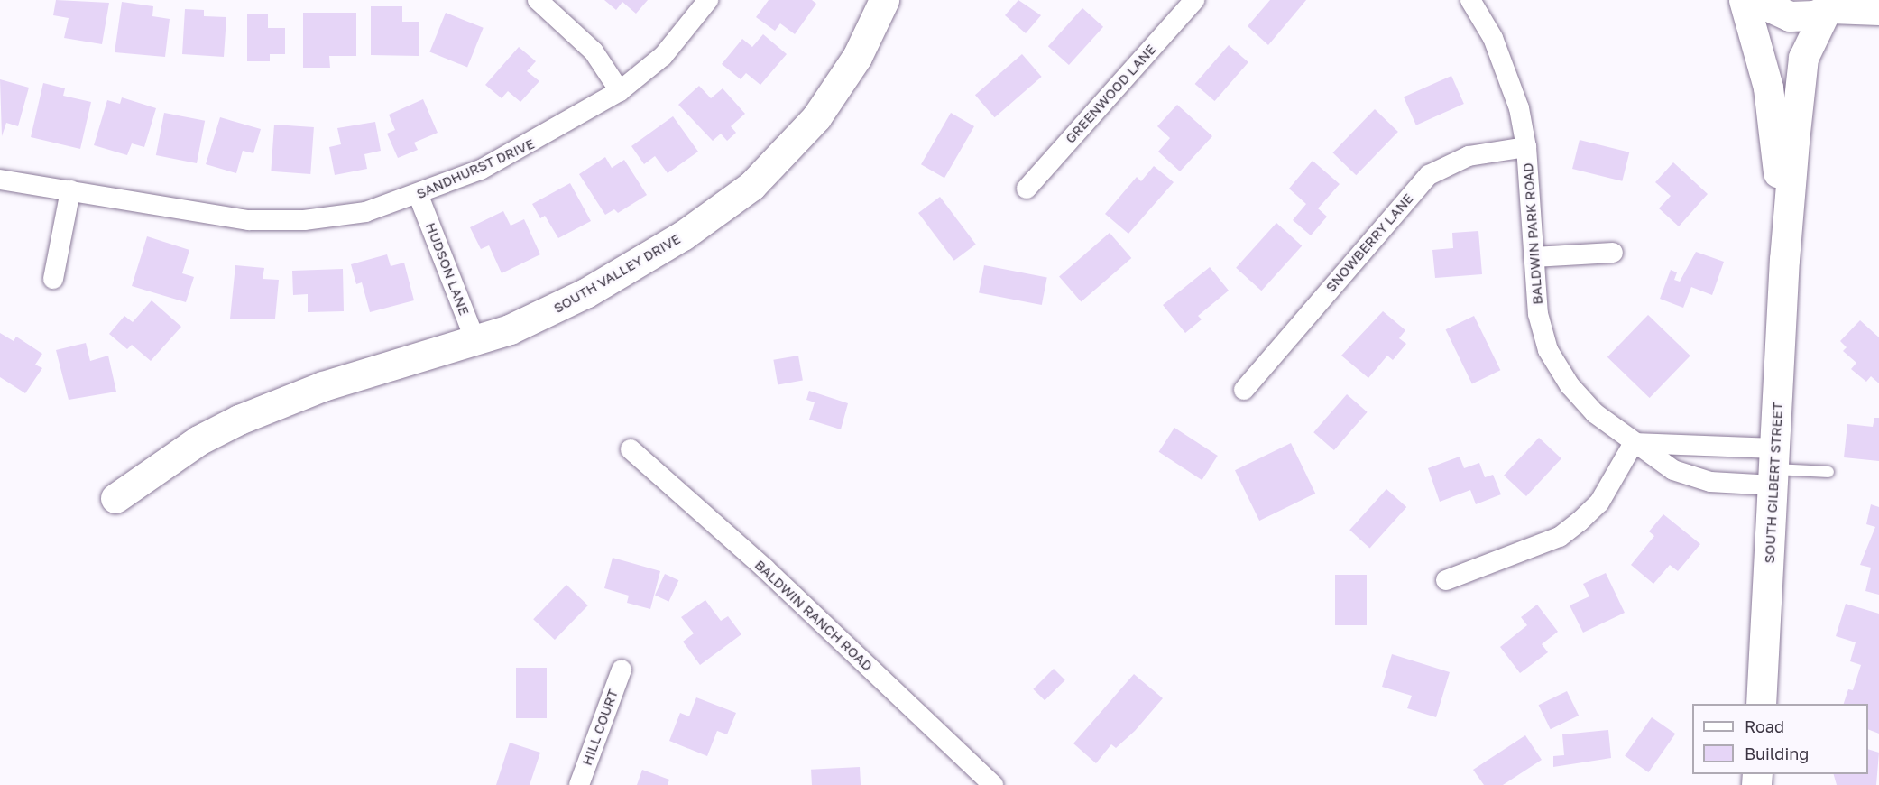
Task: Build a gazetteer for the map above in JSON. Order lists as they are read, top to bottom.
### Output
{
  "streets": {
    "street": [
      "GREENWOOD LANE",
      "SANDHURST DRIVE",
      "BALDWIN PARK ROAD",
      "SNOWBERRY LANE",
      "HUDSON LANE",
      "SOUTH VALLEY DRIVE",
      "SOUTH GILBERT STREET",
      "BALDWIN RANCH ROAD",
      "HILL COURT"
    ]
  },
  "crossings": [
    ["SANDHURST DRIVE", "HUDSON LANE"],
    ["BALDWIN PARK ROAD", "SNOWBERRY LANE"],
    ["BALDWIN PARK ROAD", "SOUTH GILBERT STREET"],
    ["HUDSON LANE", "SOUTH VALLEY DRIVE"]
  ],
  "legend": ["Road", "Building"]
}
